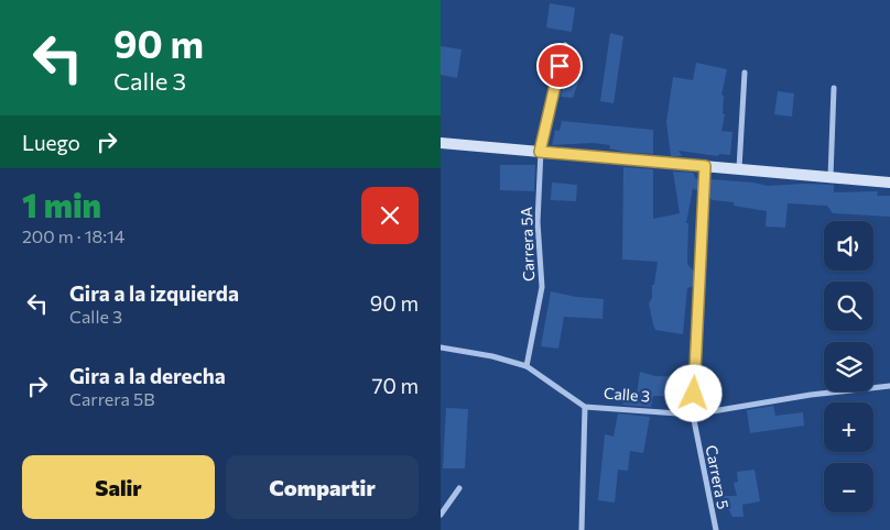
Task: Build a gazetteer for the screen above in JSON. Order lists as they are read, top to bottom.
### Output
{
  "streets": {
    "street": ["Carrera 5A", "Calle 3", "Carrera 5"]
  },
  "crossings": [
    ["Carrera 5A", "Calle 3"],
    ["Calle 3", "Carrera 5"]
  ],
  "page": {
    "turn": ["90 m", "Calle 3"],
    "then": "Luego",
    "heading": ["1 min", "200 m · 18:14"],
    "map_buttons": ["+", "−"],
    "list": [
      {
        "name": "Gira a la izquierda",
        "note": "Calle 3",
        "value": "90 m"
      },
      {
        "name": "Gira a la derecha",
        "note": "Carrera 5B",
        "value": "70 m"
      }
    ],
    "buttons": ["Salir", "Compartir"]
  }
}
